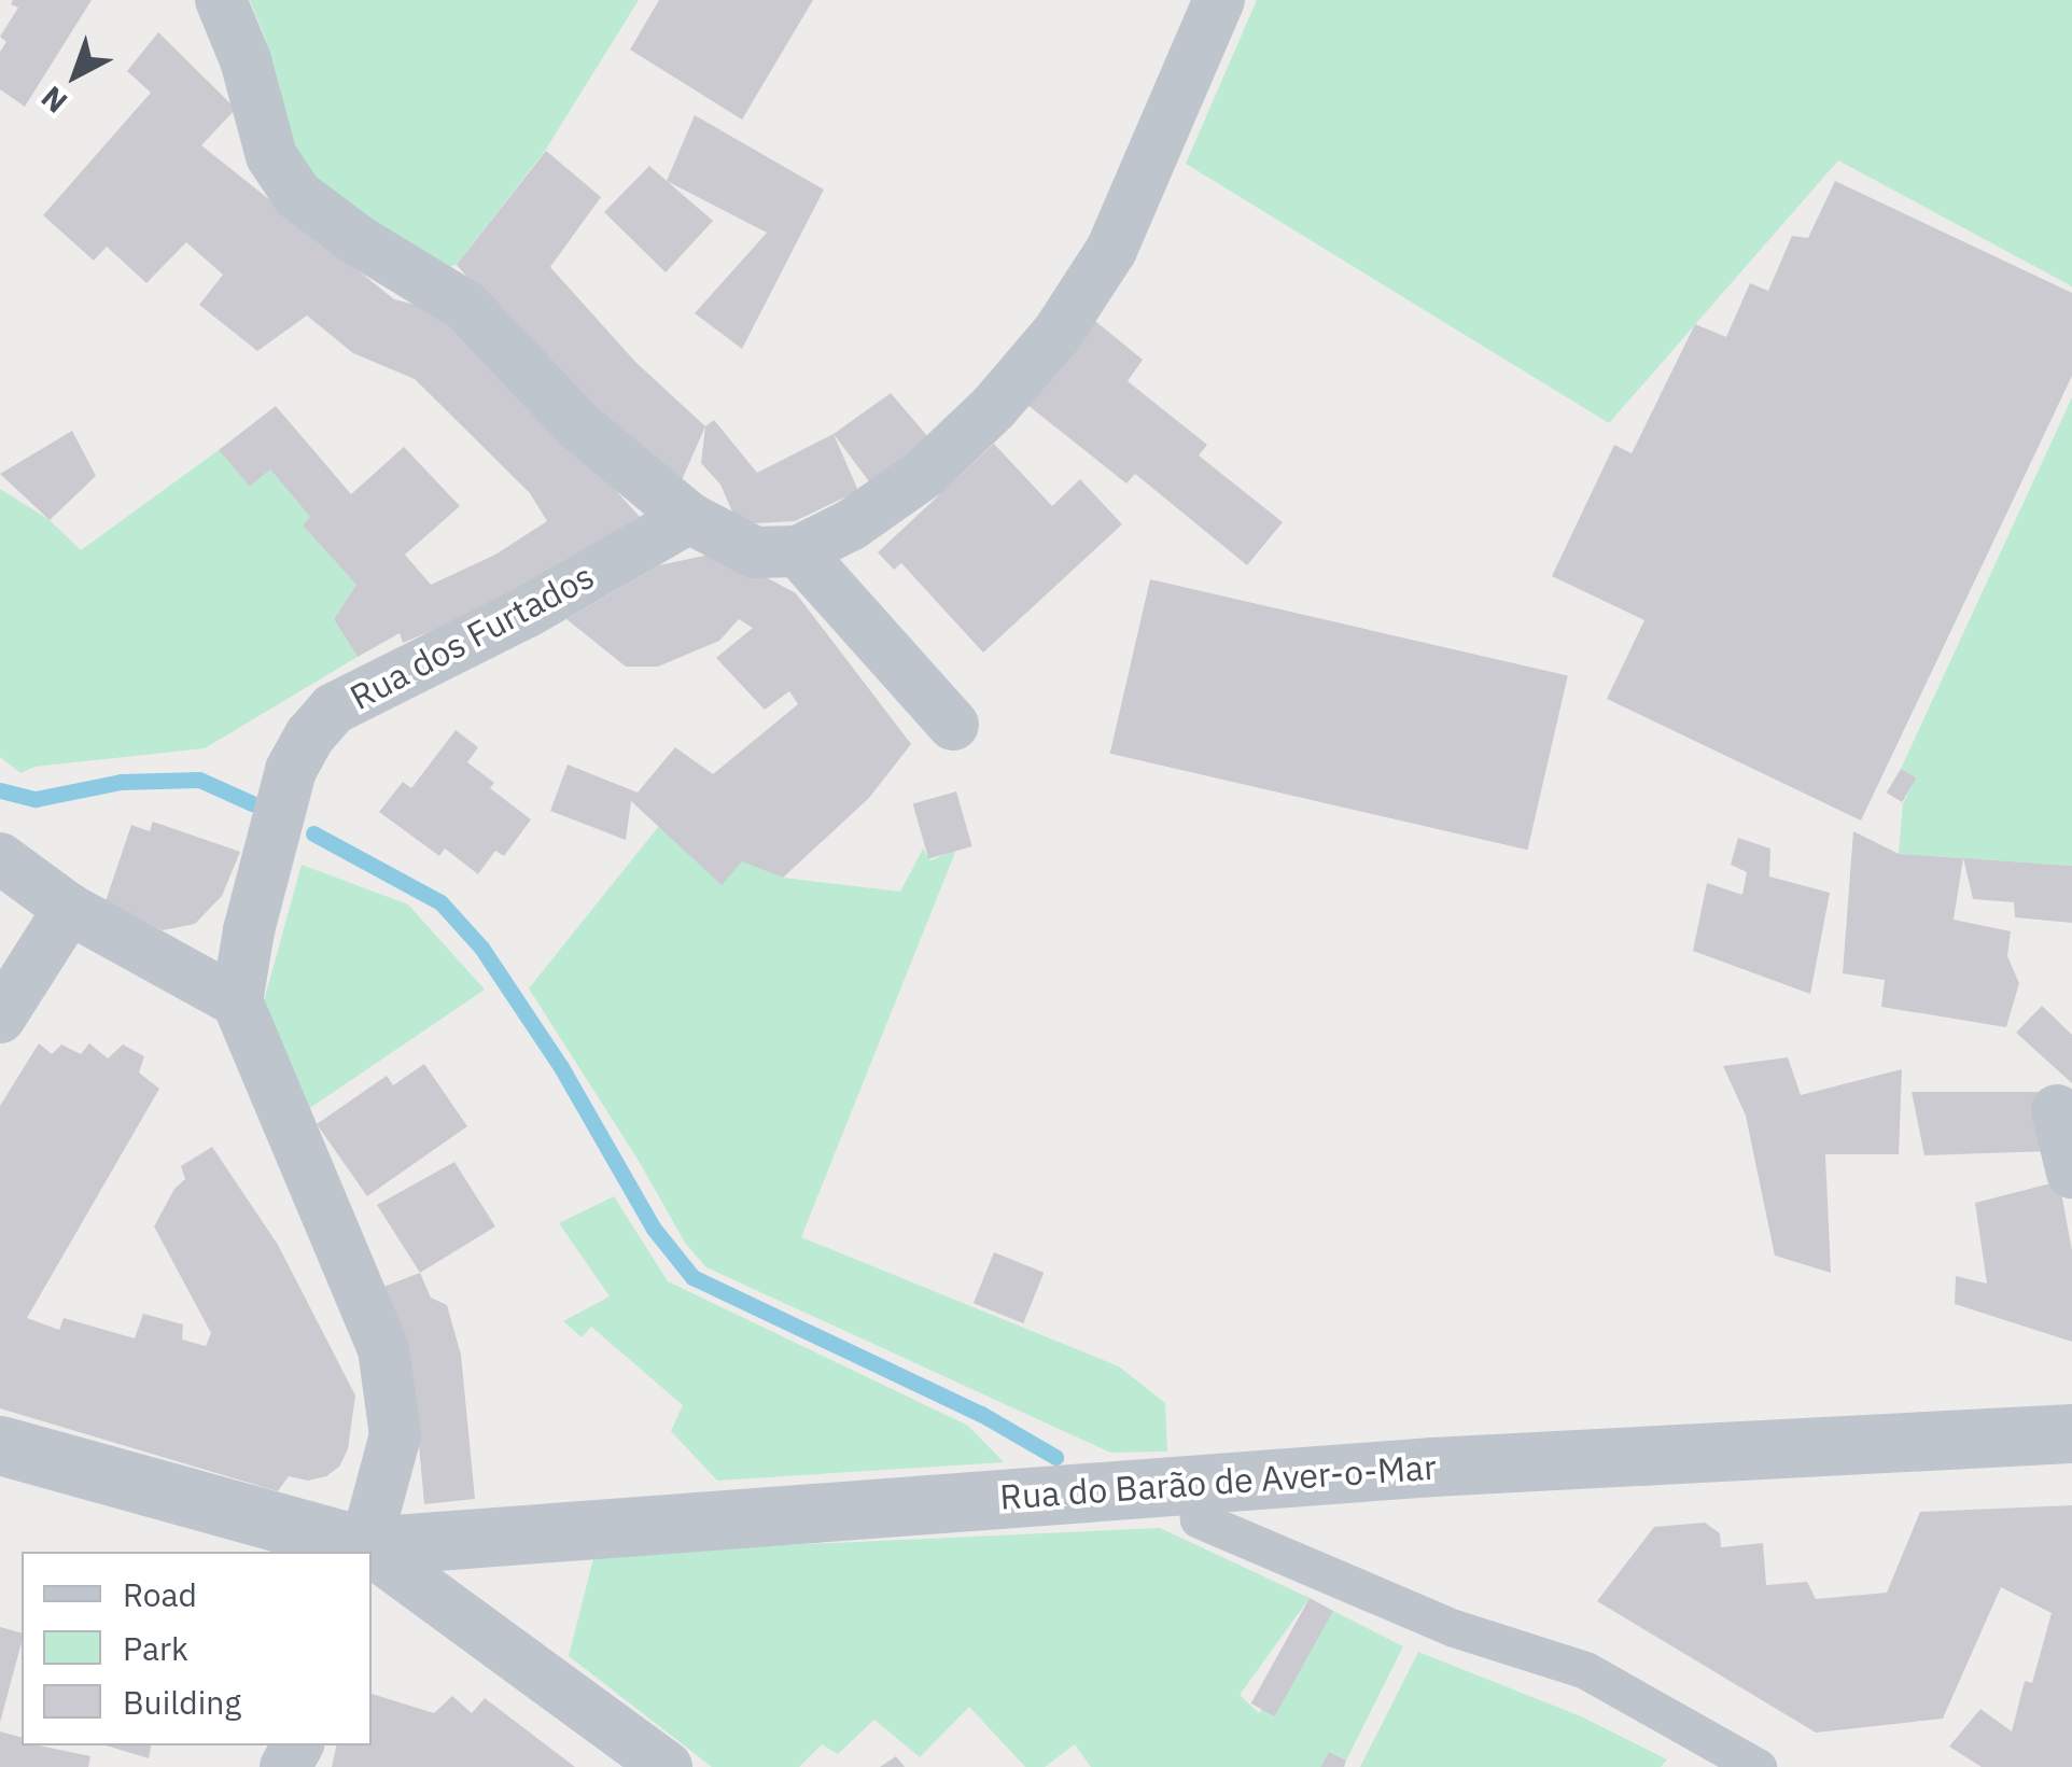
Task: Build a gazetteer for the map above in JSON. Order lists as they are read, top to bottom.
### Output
{
  "streets": {
    "street": ["Rua dos Furtados", "Rua do Barão de Aver-o-Mar"]
  },
  "legend": ["Road", "Park", "Building"],
  "north": "bottom left"
}
